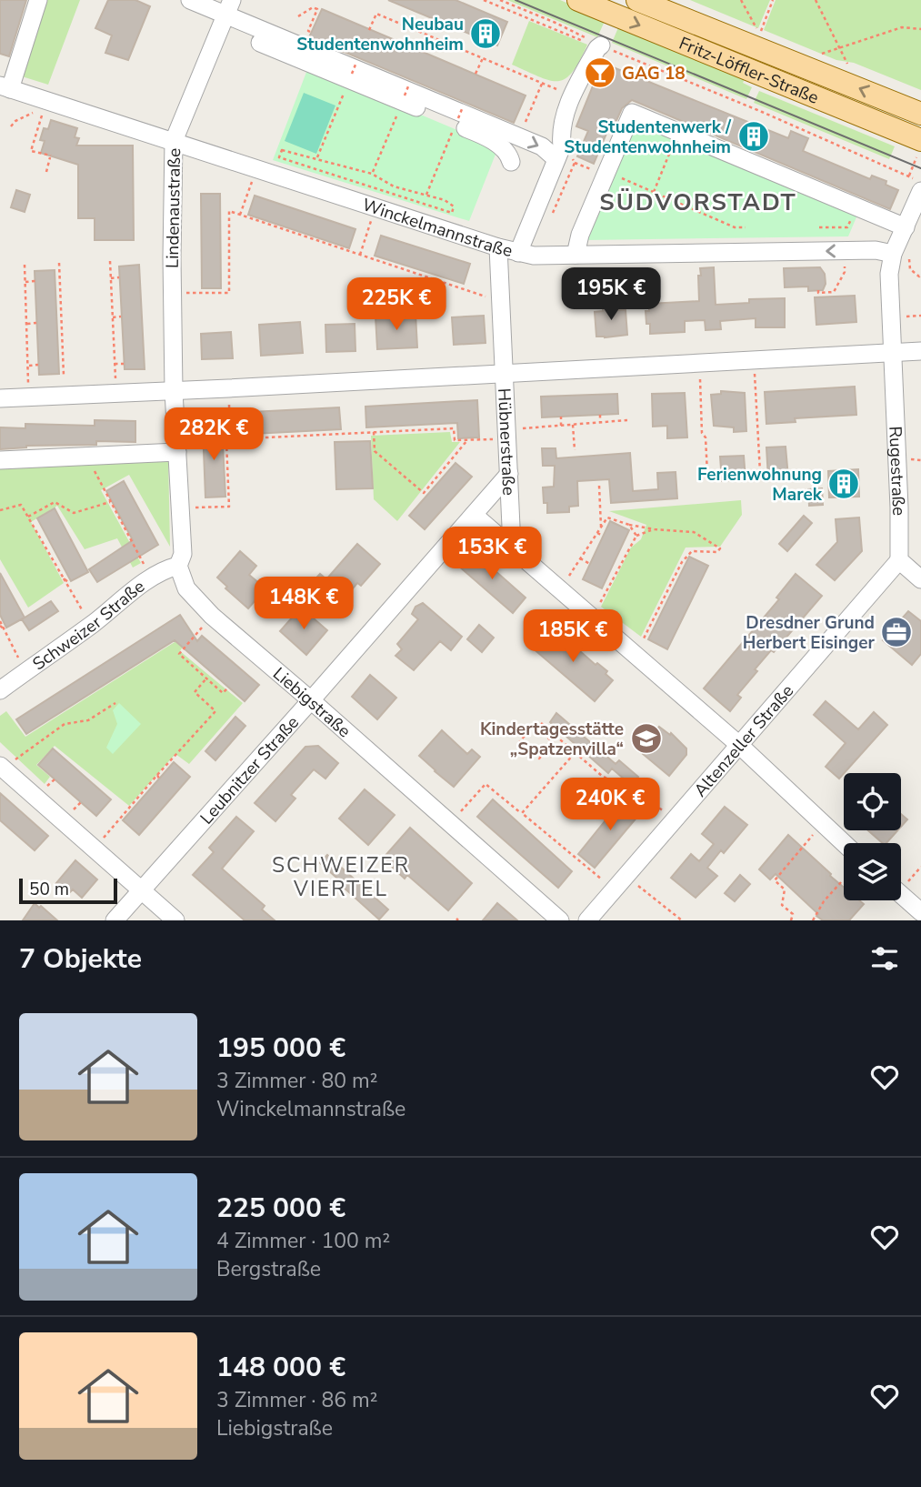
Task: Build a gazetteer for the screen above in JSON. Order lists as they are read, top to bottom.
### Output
{
  "streets": {
    "main road": ["Fritz-Löffler-Straße"],
    "street": [
      "Lindenaustraße",
      "Winckelmannstraße",
      "Hübnerstraße",
      "Rugestraße",
      "Schweizer Straße",
      "Liebigstraße",
      "Altenzeller Straße",
      "Leubnitzer Straße"
    ]
  },
  "crossings": [
    ["Lindenaustraße", "Winckelmannstraße"],
    ["Winckelmannstraße", "Hübnerstraße"],
    ["Winckelmannstraße", "Rugestraße"],
    ["Hübnerstraße", "Leubnitzer Straße"],
    ["Rugestraße", "Altenzeller Straße"],
    ["Schweizer Straße", "Liebigstraße"],
    ["Liebigstraße", "Leubnitzer Straße"]
  ],
  "districts": ["SÜDVORSTADT", "SCHWEIZER VIERTEL"],
  "places": {
    "building": ["Neubau Studentenwohnheim", "Studentenwerk / Studentenwohnheim", "Ferienwohnung Marek"],
    "bar": ["GAG 18"],
    "office": ["Dresdner Grund Herbert Eisinger"],
    "school or university": ["Kindertagesstätte „Spatzenvilla“"]
  },
  "scale_bar": "50 m",
  "page": {
    "price": [
      "195K €",
      "225K €",
      "282K €",
      "153K €",
      "148K €",
      "185K €",
      "240K €"
    ],
    "scale": "50 m",
    "heading": "7 Objekte",
    "list": [
      {
        "name": "195 000 €",
        "note": "3 Zimmer · 80 m² · Winckelmannstraße"
      },
      {
        "name": "225 000 €",
        "note": "4 Zimmer · 100 m² · Bergstraße"
      },
      {
        "name": "148 000 €",
        "note": "3 Zimmer · 86 m² · Liebigstraße"
      }
    ]
  }
}
